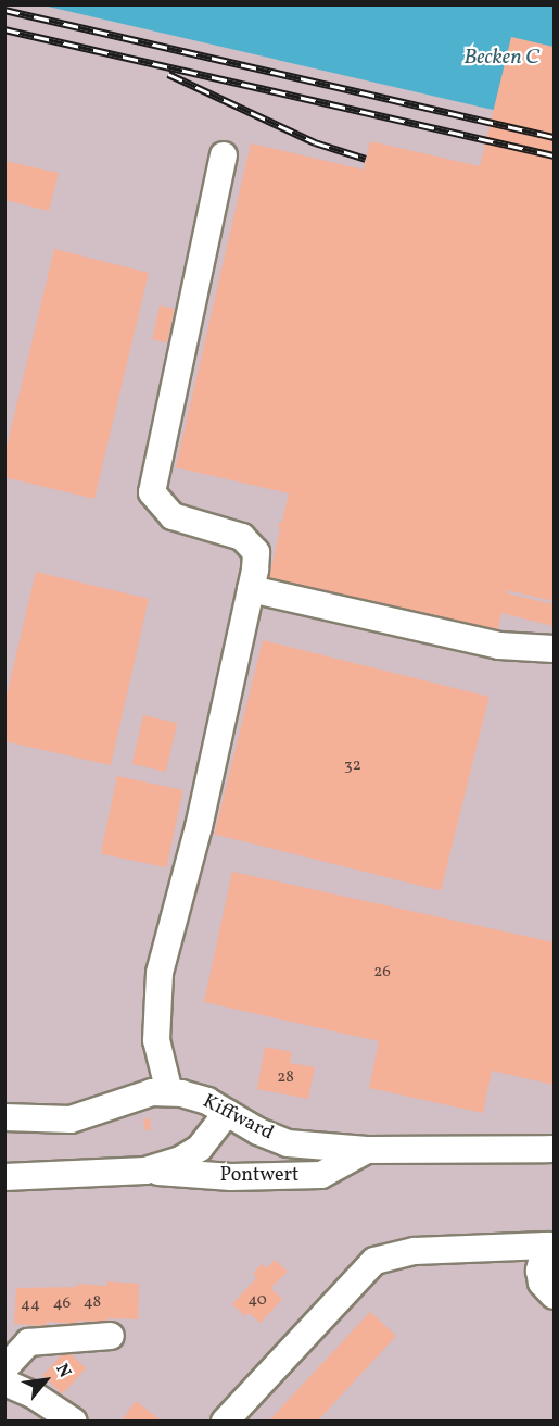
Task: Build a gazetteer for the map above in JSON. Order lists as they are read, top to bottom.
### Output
{
  "streets": {
    "street": ["Kiffward", "Pontwert"]
  },
  "crossings": [
    ["Kiffward", "Pontwert"]
  ],
  "water": ["Becken C"],
  "house_numbers": [
    "32",
    "26",
    "28",
    "40",
    "48",
    "46",
    "44"
  ],
  "north": "top right"
}
